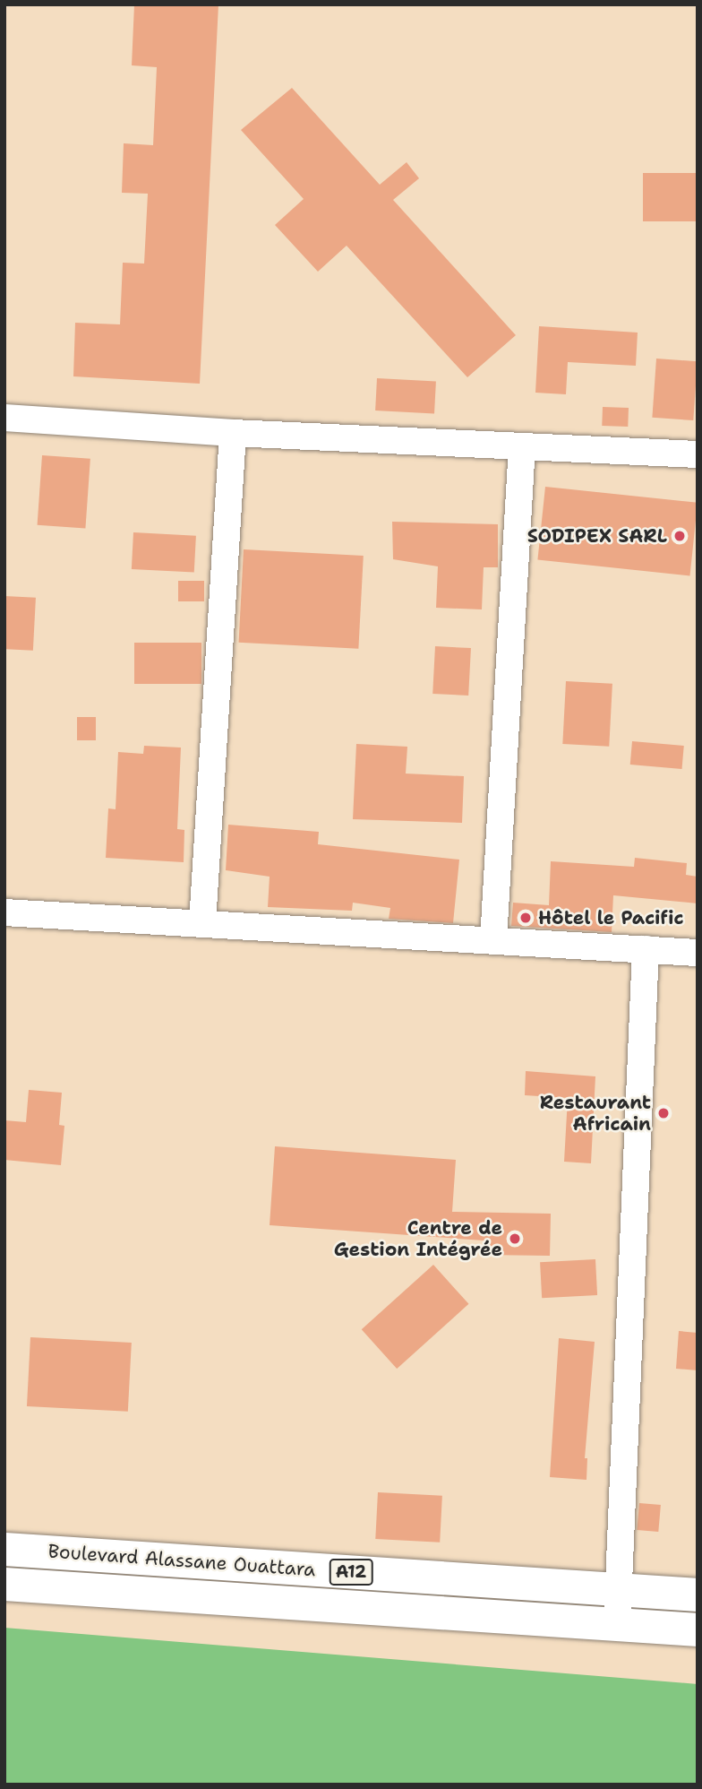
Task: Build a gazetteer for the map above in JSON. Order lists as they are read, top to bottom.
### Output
{
  "streets": {
    "main road": ["Boulevard Alassane Ouattara", "A12"]
  },
  "places": [
    "SODIPEX SARL",
    "Hôtel le Pacific",
    "Restaurant Africain",
    "Centre de Gestion Intégrée"
  ]
}
